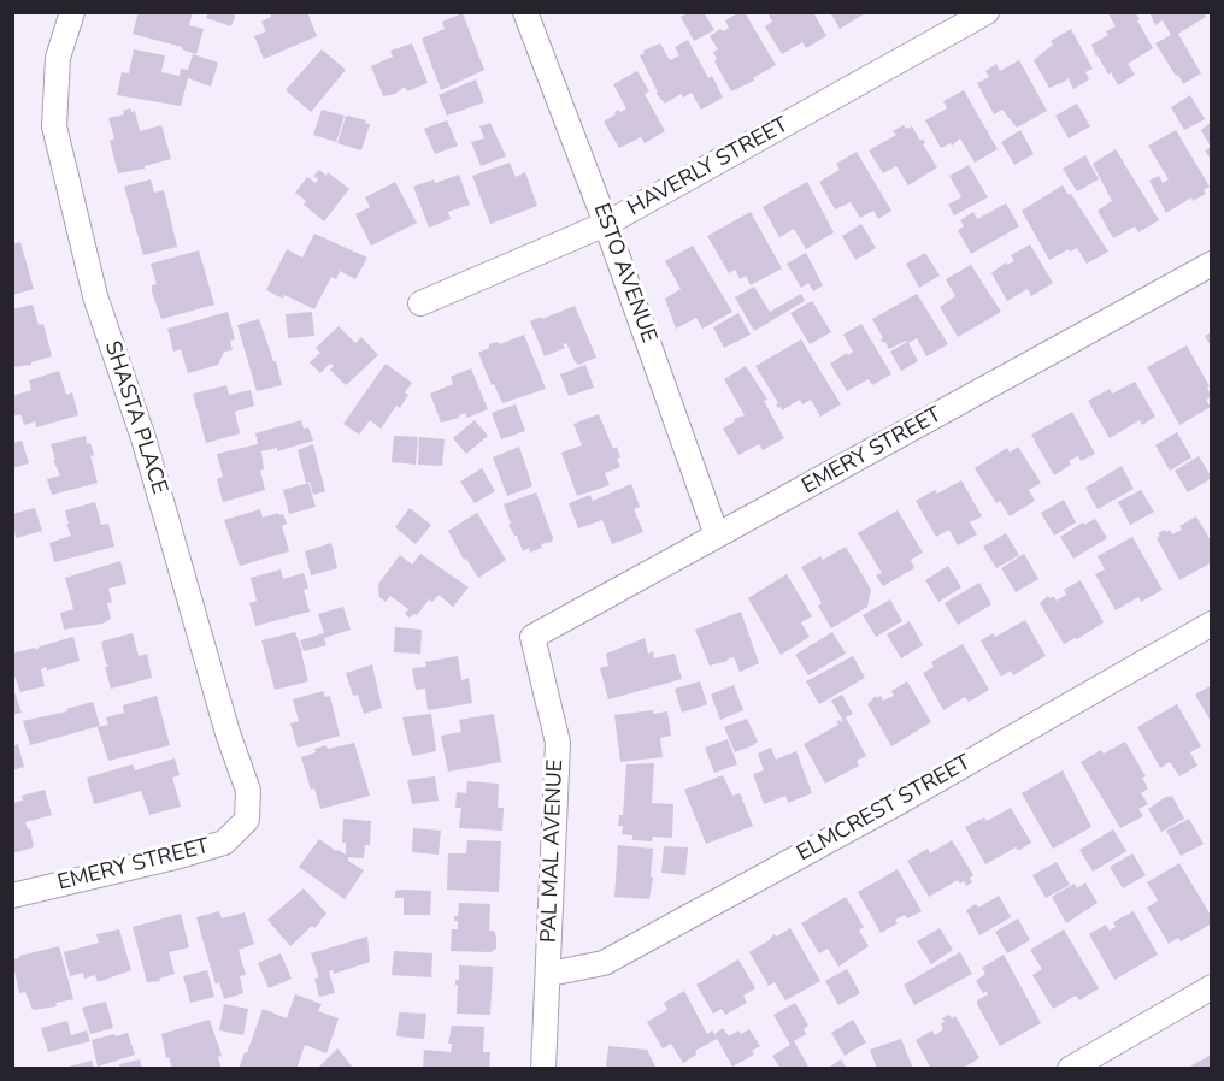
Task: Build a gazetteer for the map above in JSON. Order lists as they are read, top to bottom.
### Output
{
  "streets": {
    "street": [
      "HAVERLY STREET",
      "ESTO AVENUE",
      "SHASTA PLACE",
      "EMERY STREET",
      "ELMCREST STREET",
      "PAL MAL AVENUE"
    ]
  },
  "crossings": [
    ["HAVERLY STREET", "ESTO AVENUE"],
    ["ESTO AVENUE", "EMERY STREET"],
    ["SHASTA PLACE", "EMERY STREET"],
    ["EMERY STREET", "PAL MAL AVENUE"],
    ["ELMCREST STREET", "PAL MAL AVENUE"]
  ]
}
